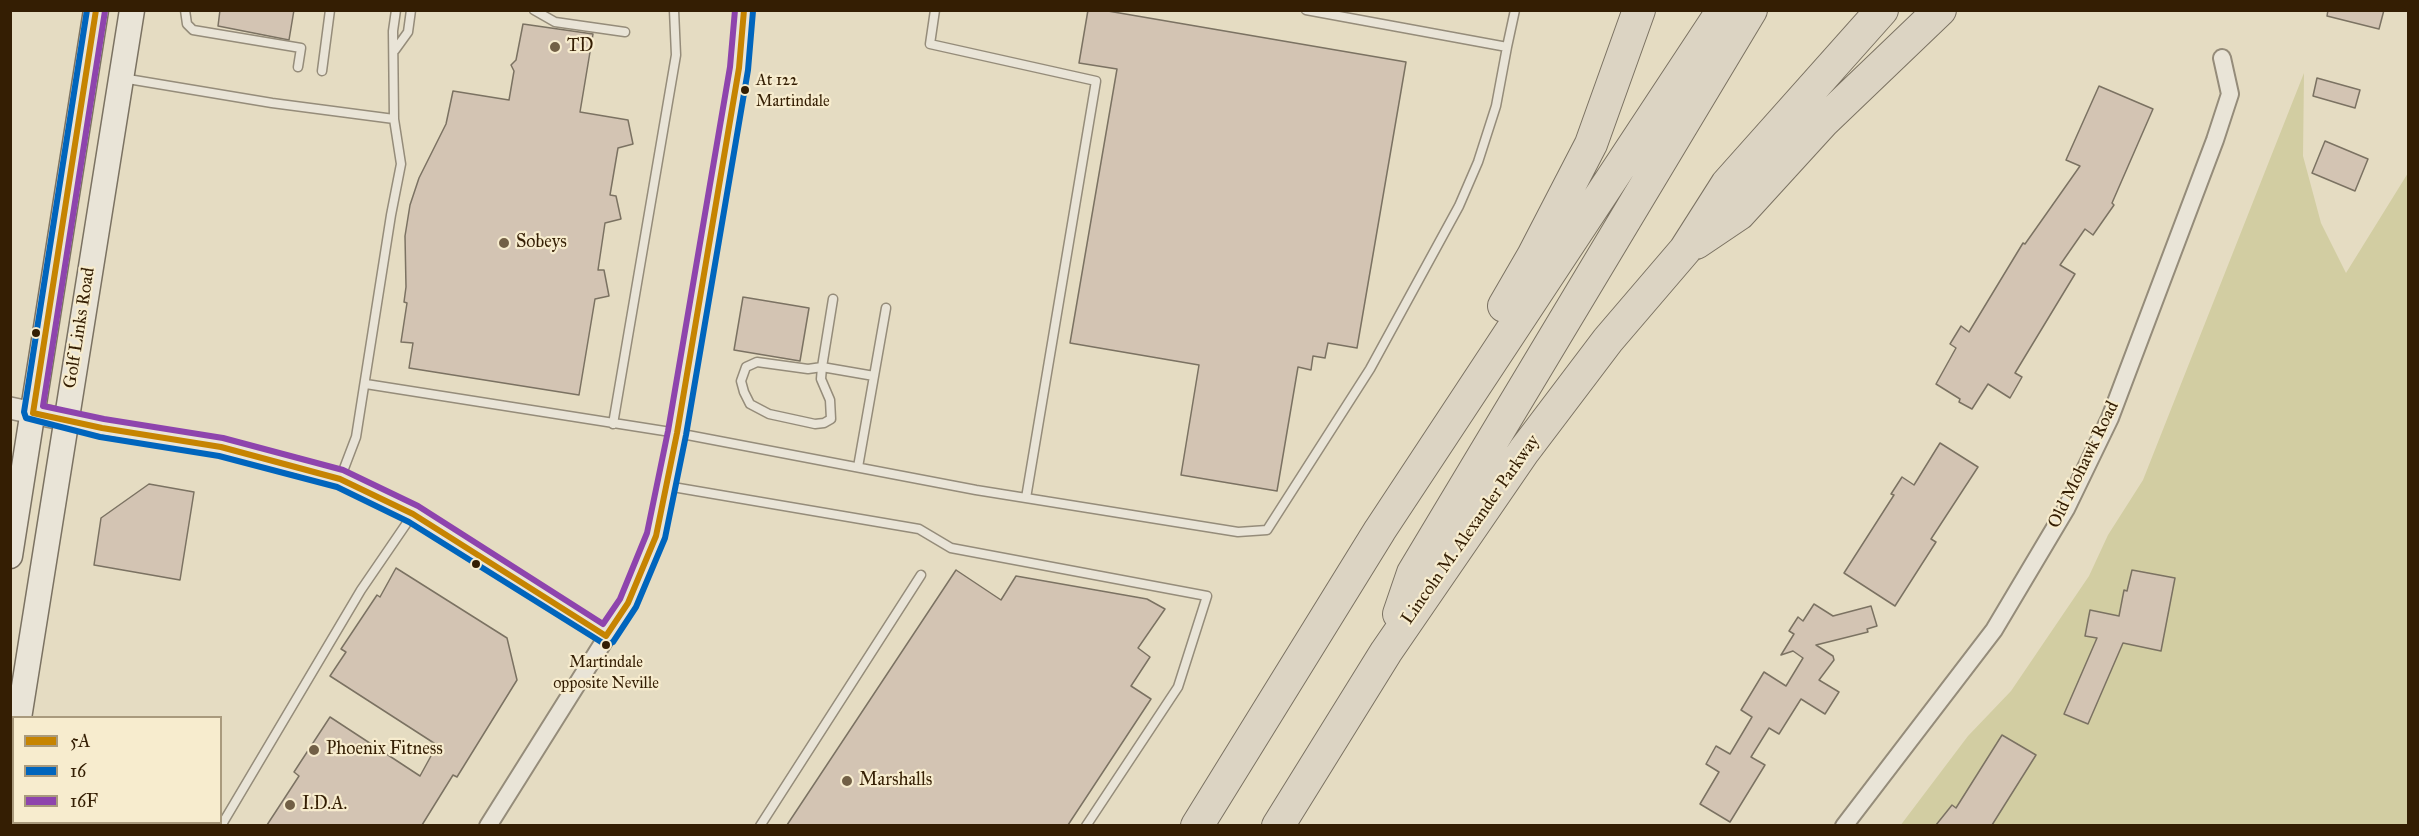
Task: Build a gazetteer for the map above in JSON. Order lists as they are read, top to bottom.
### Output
{
  "streets": {
    "highway": ["Lincoln M. Alexander Parkway"],
    "main road": ["Golf Links Road"],
    "street": ["Old Mohawk Road"]
  },
  "places": [
    "TD",
    "At 122 Martindale",
    "Sobeys",
    "Martindale opposite Neville",
    "Phoenix Fitness",
    "Marshalls",
    "I.D.A."
  ],
  "lines": ["transit line 5A", "transit line 16", "transit line 16F"],
  "legend": ["5A", "16", "16F"]
}
